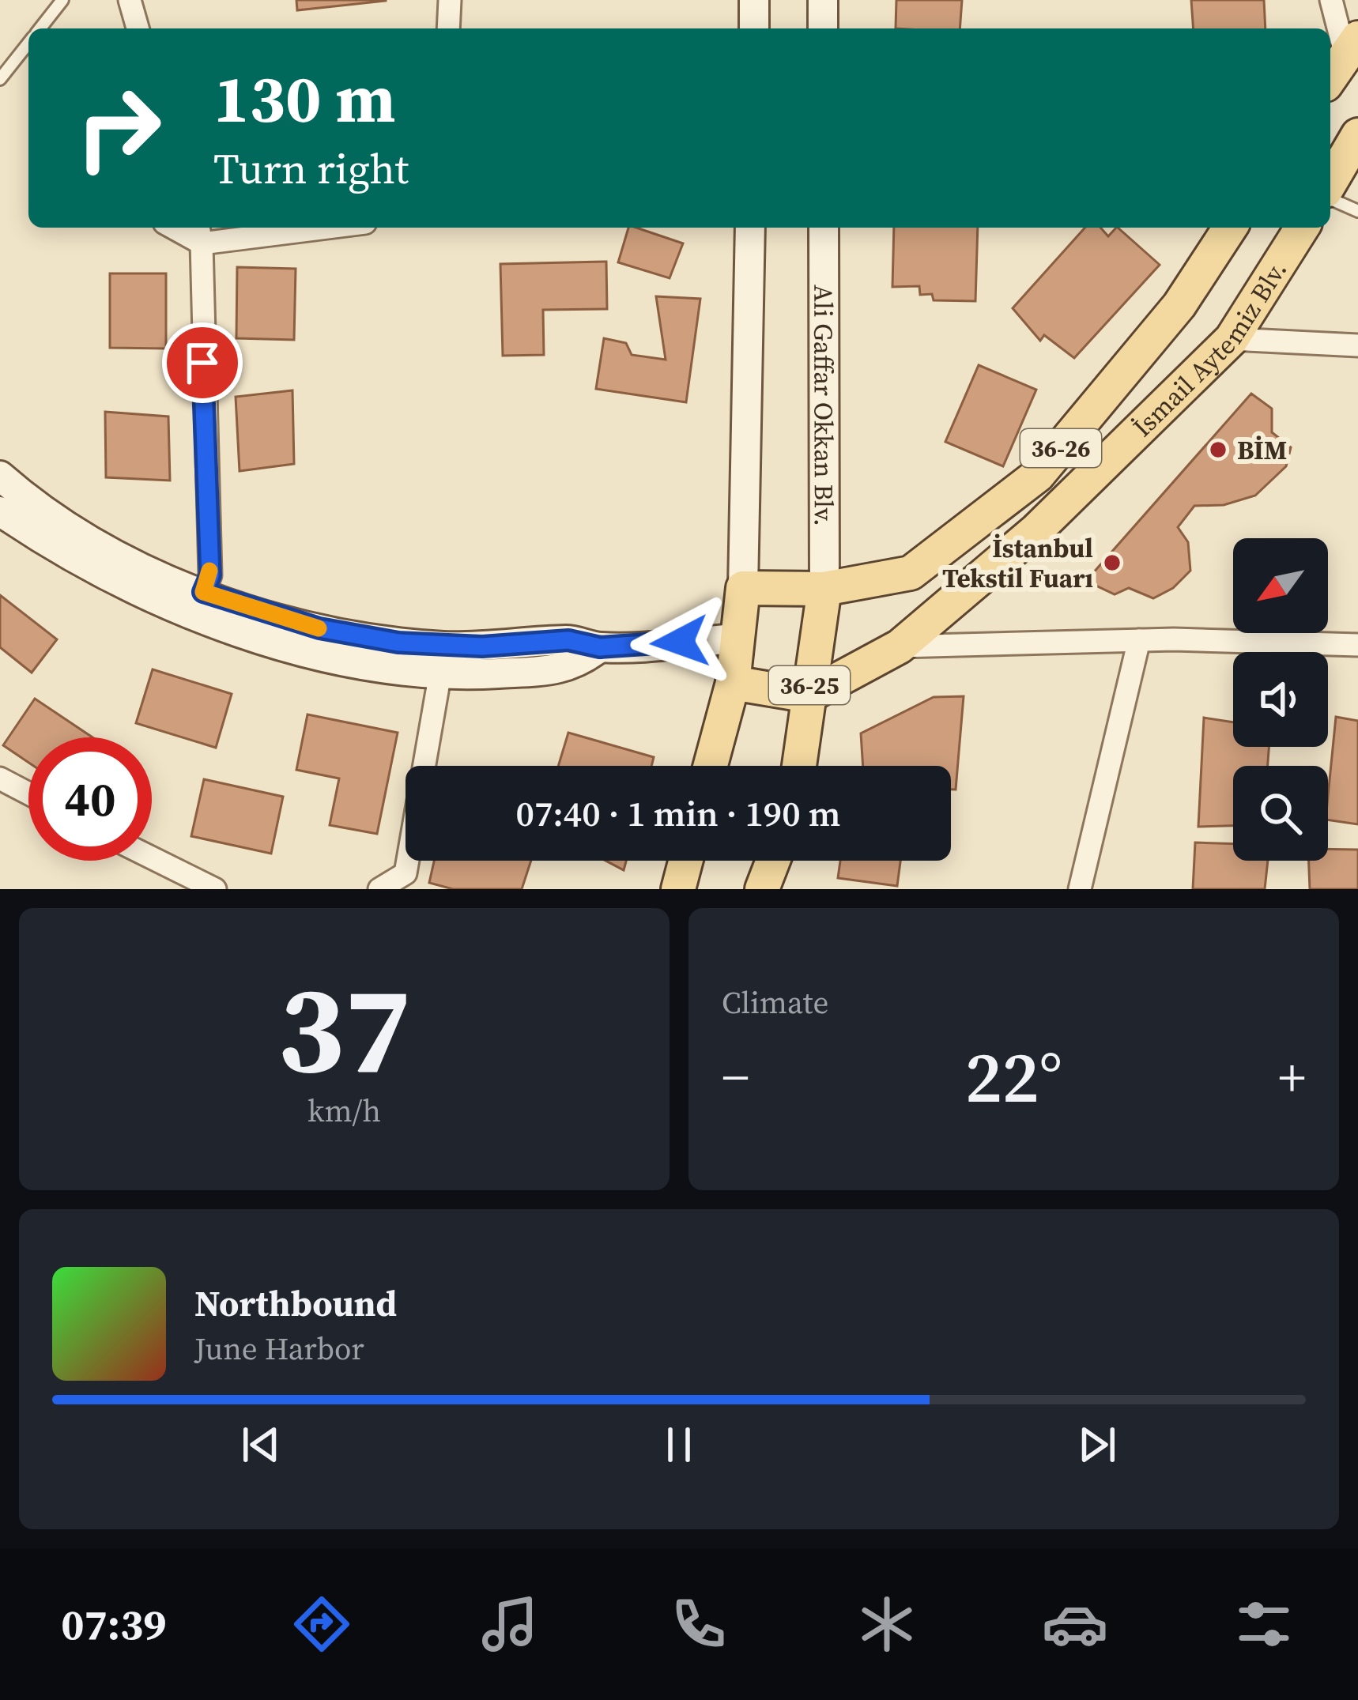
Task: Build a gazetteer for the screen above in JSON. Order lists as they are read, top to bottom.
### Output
{
  "streets": {
    "main road": [
      "İsmail Aytemiz Blv.",
      "Ali Gaffar Okkan Blv.",
      "36-26",
      "36-25"
    ]
  },
  "crossings": [
    ["İsmail Aytemiz Blv.", "Ali Gaffar Okkan Blv."],
    ["İsmail Aytemiz Blv.", "36-26"],
    ["İsmail Aytemiz Blv.", "36-25"],
    ["Ali Gaffar Okkan Blv.", "36-26"],
    ["Ali Gaffar Okkan Blv.", "36-25"],
    ["36-26", "36-25"]
  ],
  "places": ["BİM", "İstanbul Tekstil Fuarı"],
  "north": "bottom left",
  "page": {
    "turn": ["130 m", "Turn right"],
    "limit": "40",
    "trip": "07:40 · 1 min · 190 m",
    "tile": [
      ["37", "km/h"],
      "Climate"
    ],
    "heat": ["−", "22°", "+"],
    "song": ["Northbound", "June Harbor"],
    "tabs": "07:39"
  }
}
